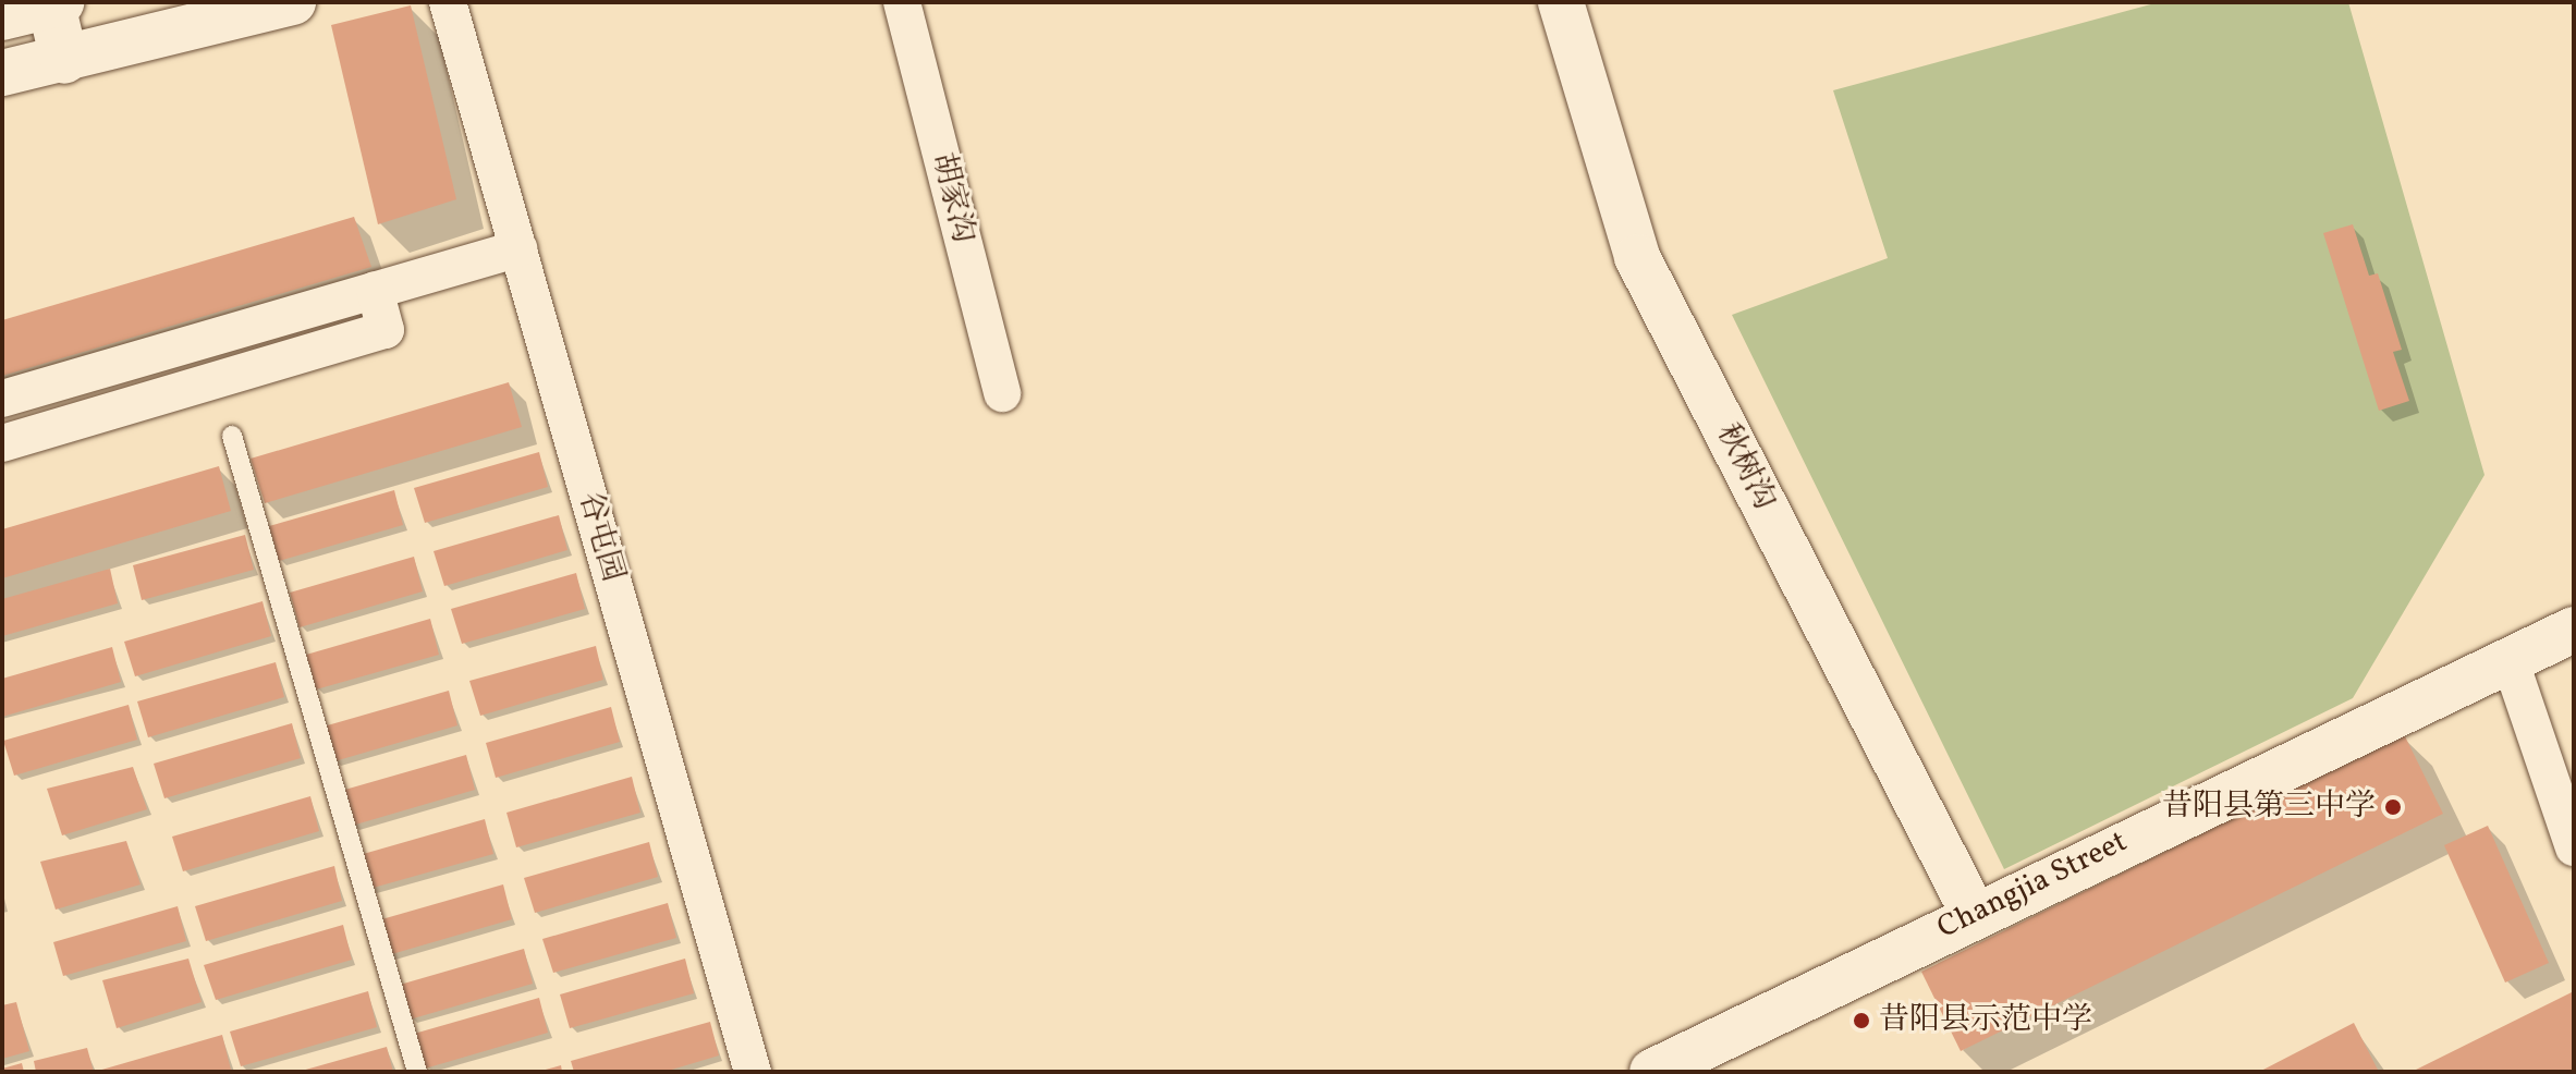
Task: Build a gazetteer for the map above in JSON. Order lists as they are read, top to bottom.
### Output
{
  "streets": {
    "street": [
      "胡家沟",
      "秋树沟",
      "谷屯园",
      "Changjia Street"
    ]
  },
  "crossings": [
    ["秋树沟", "Changjia Street"]
  ],
  "places": ["昔阳县第三中学", "昔阳县示范中学"]
}
